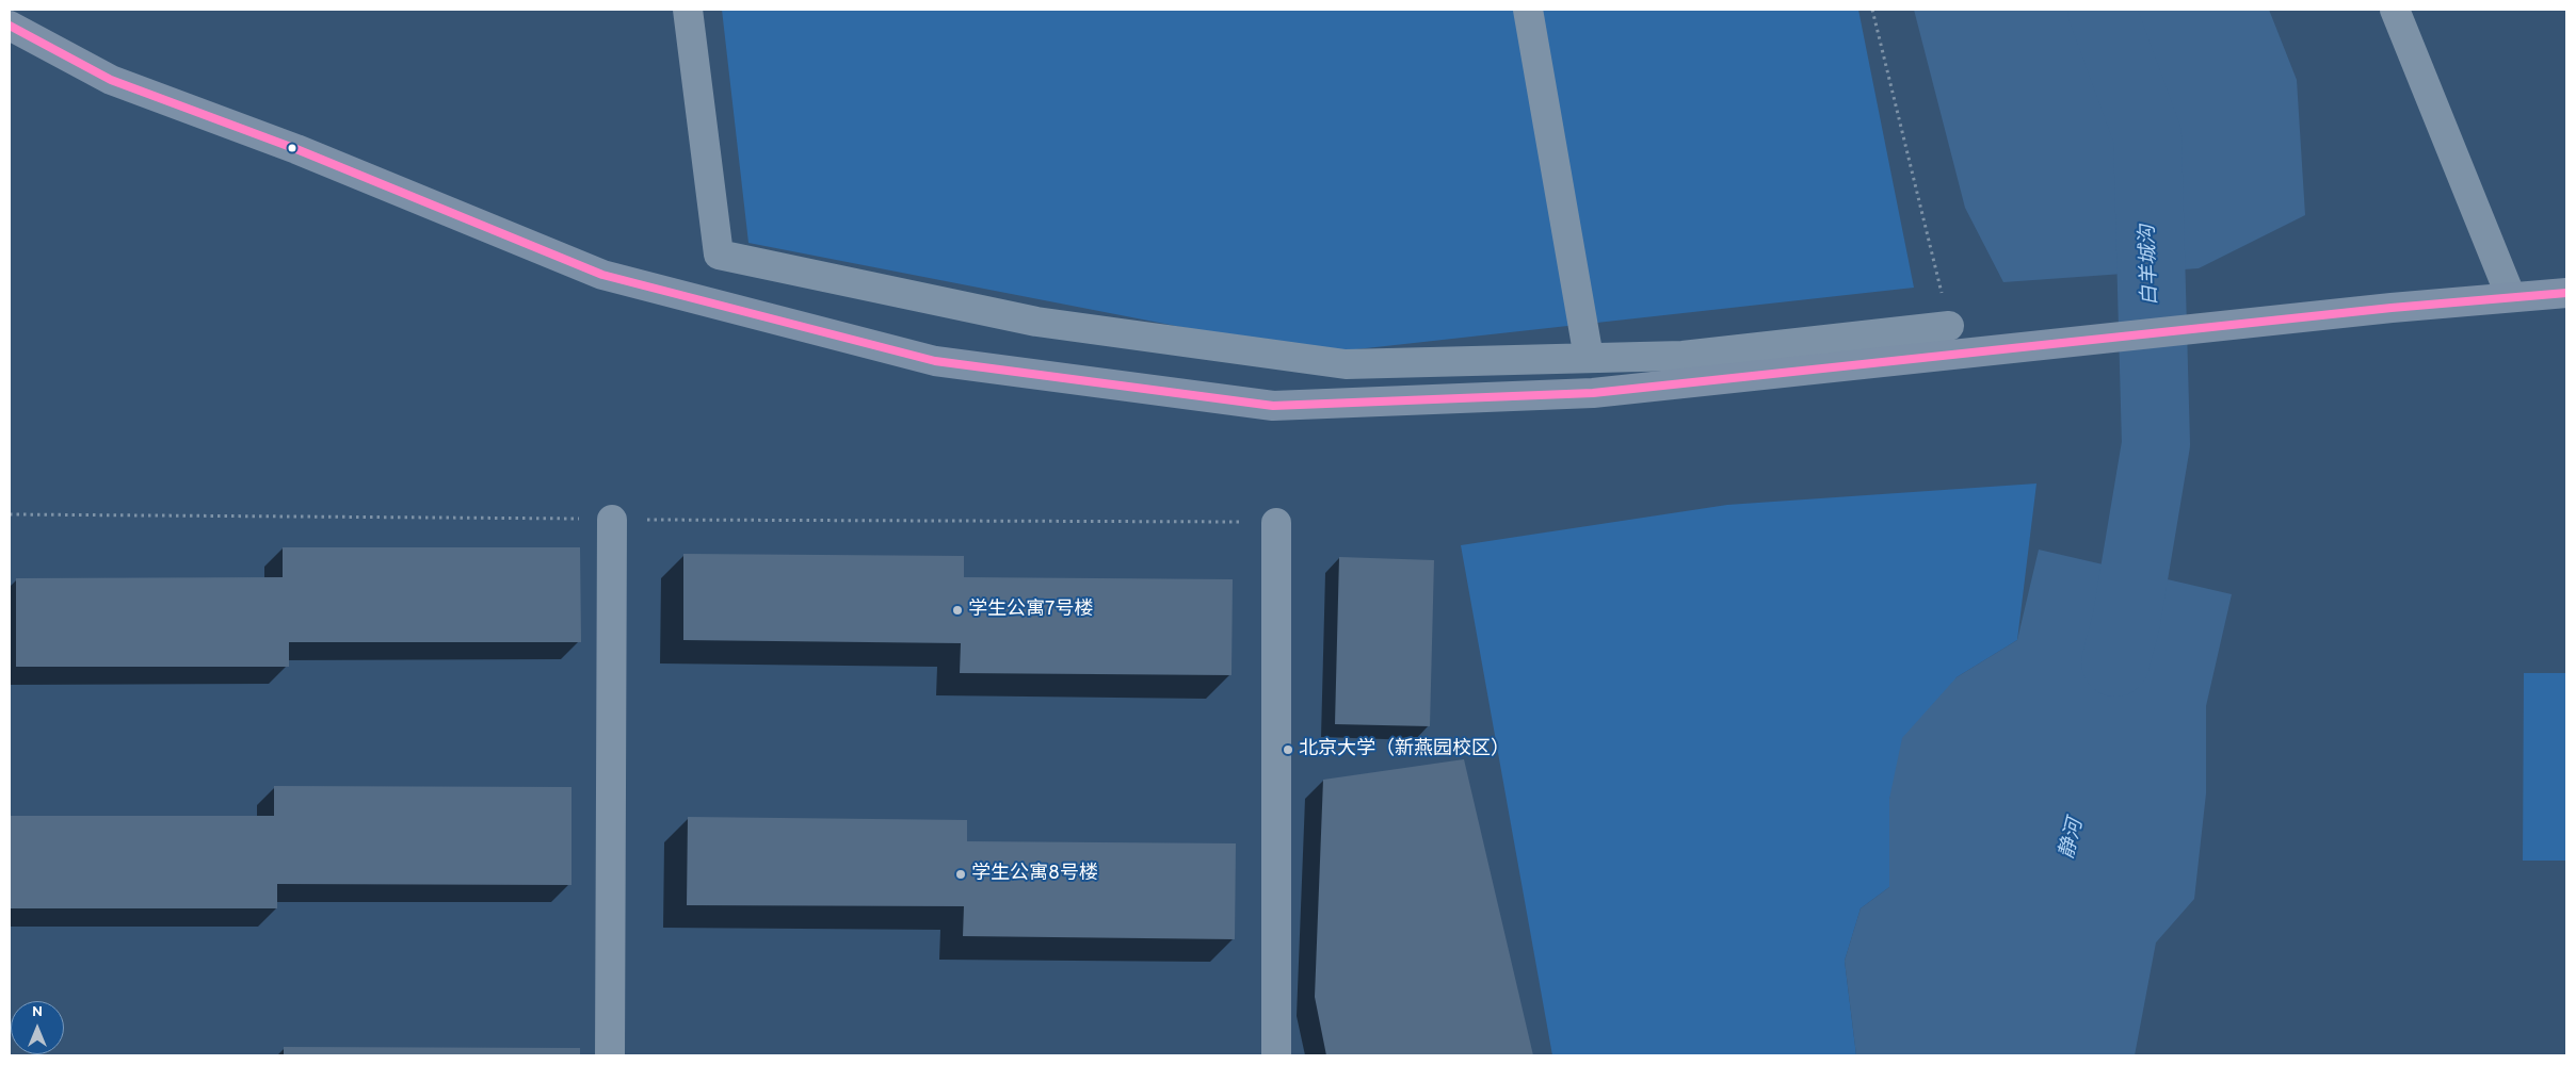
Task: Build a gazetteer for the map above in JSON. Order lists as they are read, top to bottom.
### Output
{
  "water": ["白羊城沟", "静河"],
  "places": ["学生公寓7号楼", "北京大学（新燕园校区）", "学生公寓8号楼"],
  "north": "top"
}
